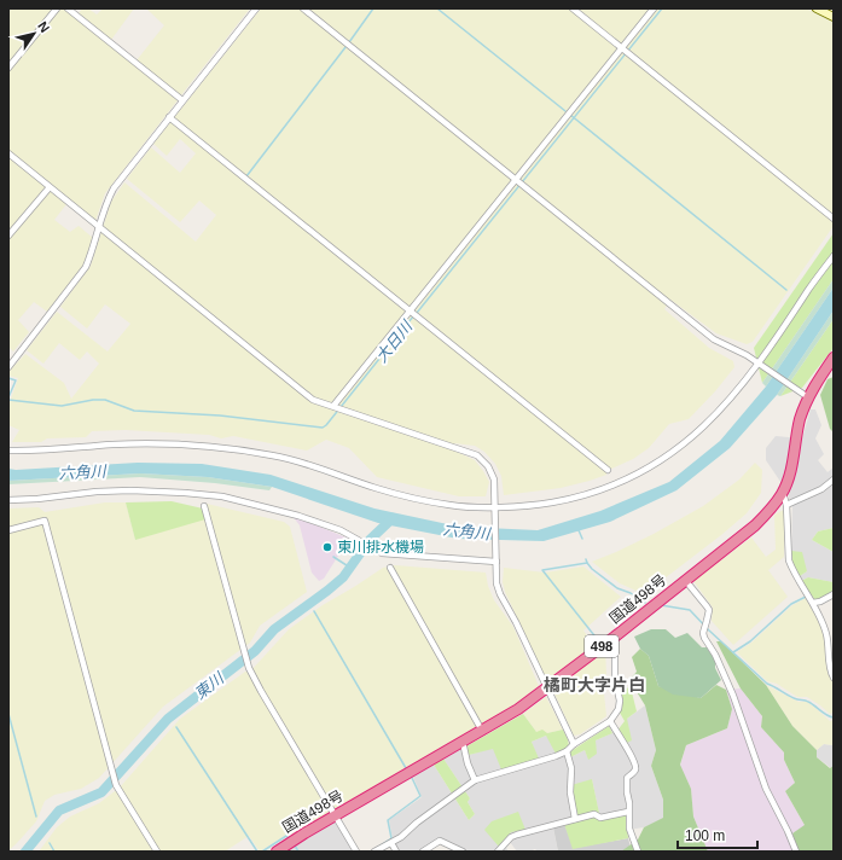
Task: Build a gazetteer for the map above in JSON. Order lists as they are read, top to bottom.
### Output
{
  "streets": {
    "highway": ["国道498号", "498"]
  },
  "districts": ["橘町大字片白"],
  "water": ["大日川", "六角川", "東川"],
  "places": ["東川排水機場"],
  "scale_bar": "100 m",
  "north": "top right"
}
